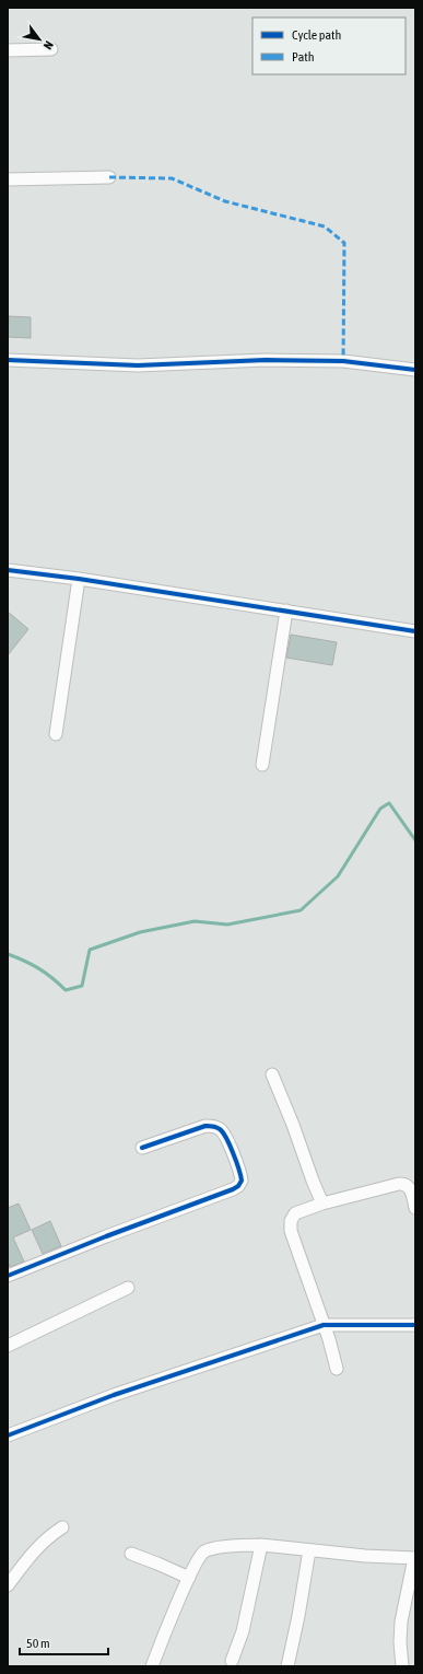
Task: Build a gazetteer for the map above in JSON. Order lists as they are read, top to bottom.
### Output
{
  "legend": ["Cycle path", "Path"],
  "scale_bar": "50 m",
  "north": "bottom right"
}
